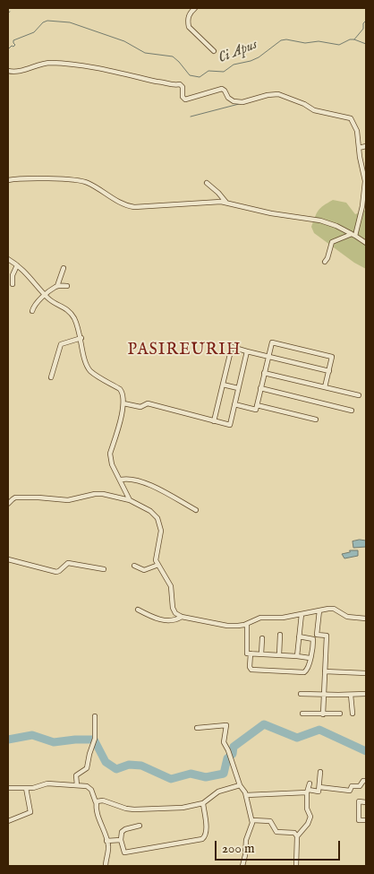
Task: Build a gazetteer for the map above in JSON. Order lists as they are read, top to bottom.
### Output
{
  "districts": ["PASIREURIH"],
  "water": ["Ci Apus"],
  "scale_bar": "200 m"
}
